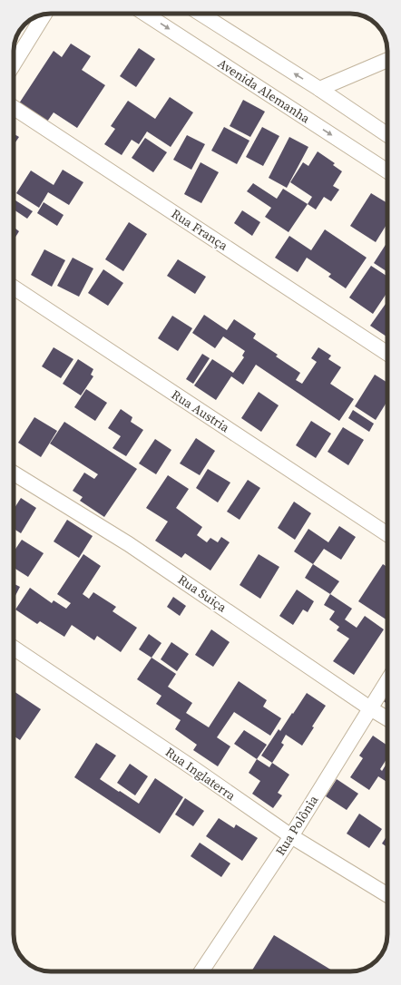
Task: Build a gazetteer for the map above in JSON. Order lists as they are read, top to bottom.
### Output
{
  "streets": {
    "street": [
      "Avenida Alemanha",
      "Rua França",
      "Rua Austria",
      "Rua Suiça",
      "Rua Inglaterra",
      "Rua Polônia"
    ]
  },
  "crossings": [
    ["Rua Suiça", "Rua Polônia"],
    ["Rua Inglaterra", "Rua Polônia"]
  ]
}
